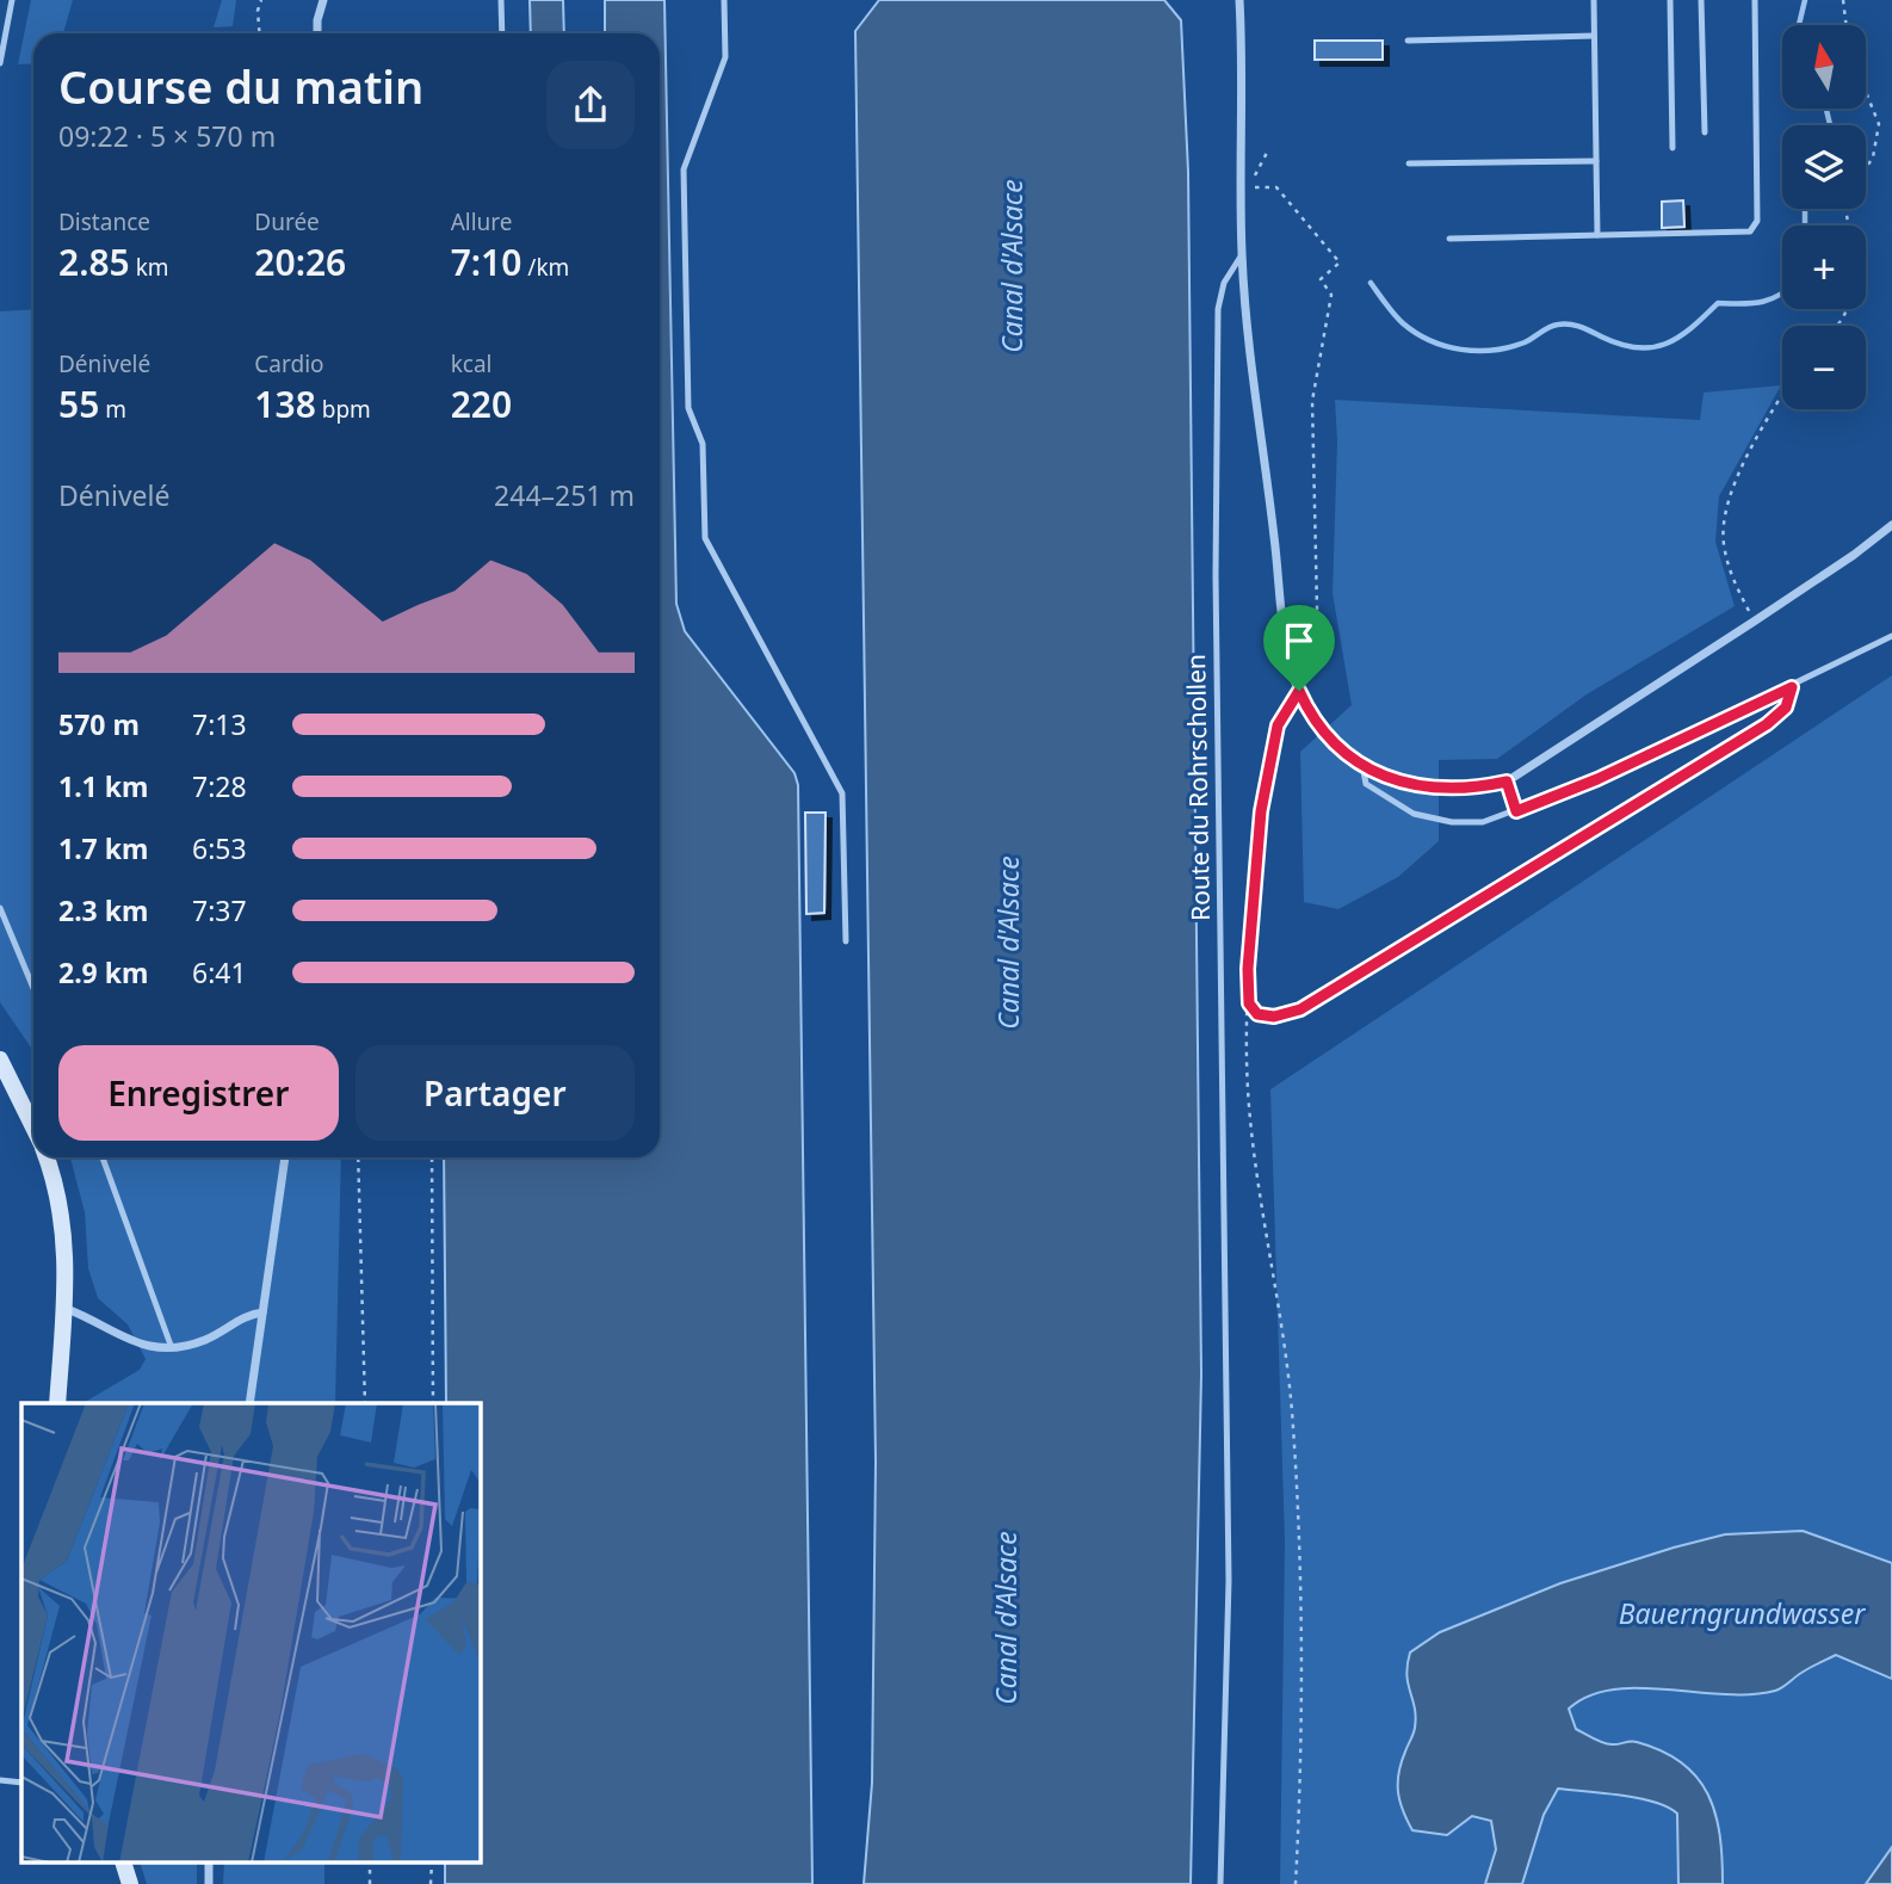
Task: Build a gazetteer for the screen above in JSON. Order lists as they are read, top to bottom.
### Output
{
  "streets": {
    "street": ["Route du Rohrschollen"]
  },
  "water": ["Canal d'Alsace", "Bauerngrundwasser"],
  "north": "top",
  "page": {
    "map_buttons": ["+", "−"],
    "heading": ["Course du matin", "09:22 · 5 × 570 m"],
    "stats": [
      ["Distance", "2.85 km"],
      ["Durée", "20:26"],
      ["Allure", "7:10 /km"],
      ["Dénivelé", "55 m"],
      ["Cardio", "138 bpm"],
      ["kcal", "220"]
    ],
    "chart": ["Dénivelé", "244–251 m"],
    "list": [
      {
        "name": "570 m",
        "note": "7:13"
      },
      {
        "name": "1.1 km",
        "note": "7:28"
      },
      {
        "name": "1.7 km",
        "note": "6:53"
      },
      {
        "name": "2.3 km",
        "note": "7:37"
      },
      {
        "name": "2.9 km",
        "note": "6:41"
      }
    ],
    "buttons": ["Enregistrer", "Partager"]
  }
}
